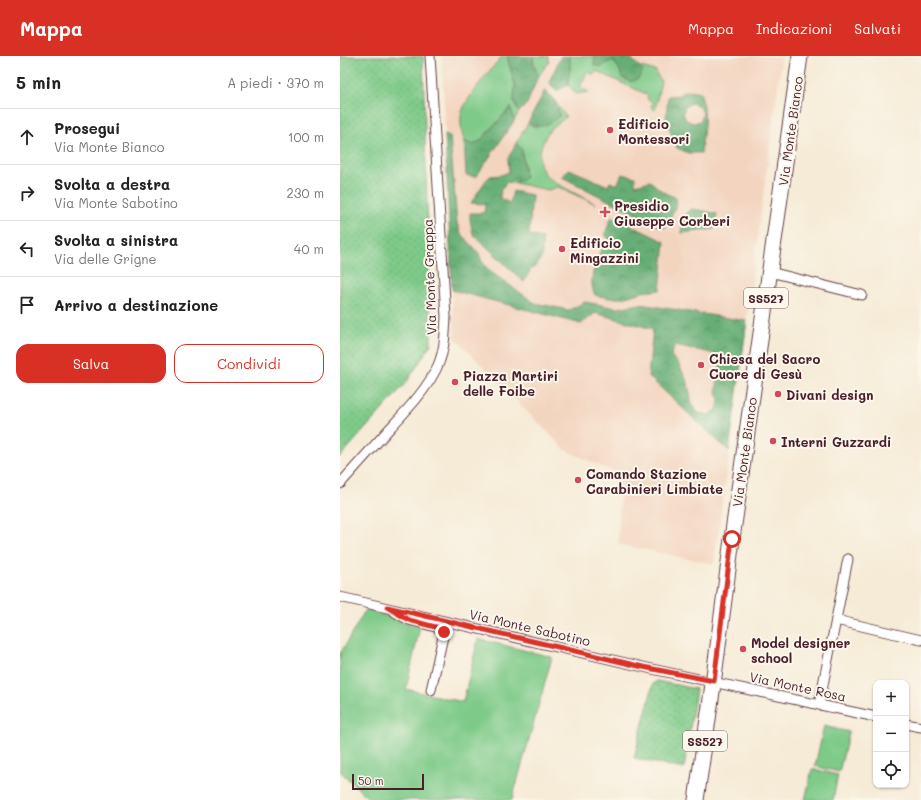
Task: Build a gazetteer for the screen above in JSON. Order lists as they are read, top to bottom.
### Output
{
  "streets": {
    "main road": ["Via Monte Bianco", "SS527"],
    "street": ["Via Monte Grappa", "Via Monte Sabotino", "Via Monte Rosa"]
  },
  "crossings": [
    ["Via Monte Bianco", "Via Monte Sabotino"],
    ["Via Monte Bianco", "Via Monte Rosa"],
    ["Via Monte Sabotino", "Via Monte Rosa"]
  ],
  "places": {
    "other": [
      "Edificio Montessori",
      "Edificio Mingazzini",
      "Chiesa del Sacro Cuore di Gesù",
      "Piazza Martiri delle Foibe",
      "Divani design",
      "Interni Guzzardi",
      "Comando Stazione Carabinieri Limbiate",
      "Model designer school"
    ],
    "health": ["Presidio Giuseppe Corberi"]
  },
  "scale_bar": "50 m",
  "page": {
    "header": "Mappa",
    "nav": ["Mappa", "Indicazioni", "Salvati"],
    "heading": ["5 min", "A piedi · 370 m"],
    "list": [
      ["Prosegui", "Via Monte Bianco", "100 m"],
      ["Svolta a destra", "Via Monte Sabotino", "230 m"],
      ["Svolta a sinistra", "Via delle Grigne", "40 m"],
      "Arrivo a destinazione"
    ],
    "buttons": ["Salva", "Condividi"],
    "map_buttons": ["+", "−"],
    "scale": "50 m"
  }
}
